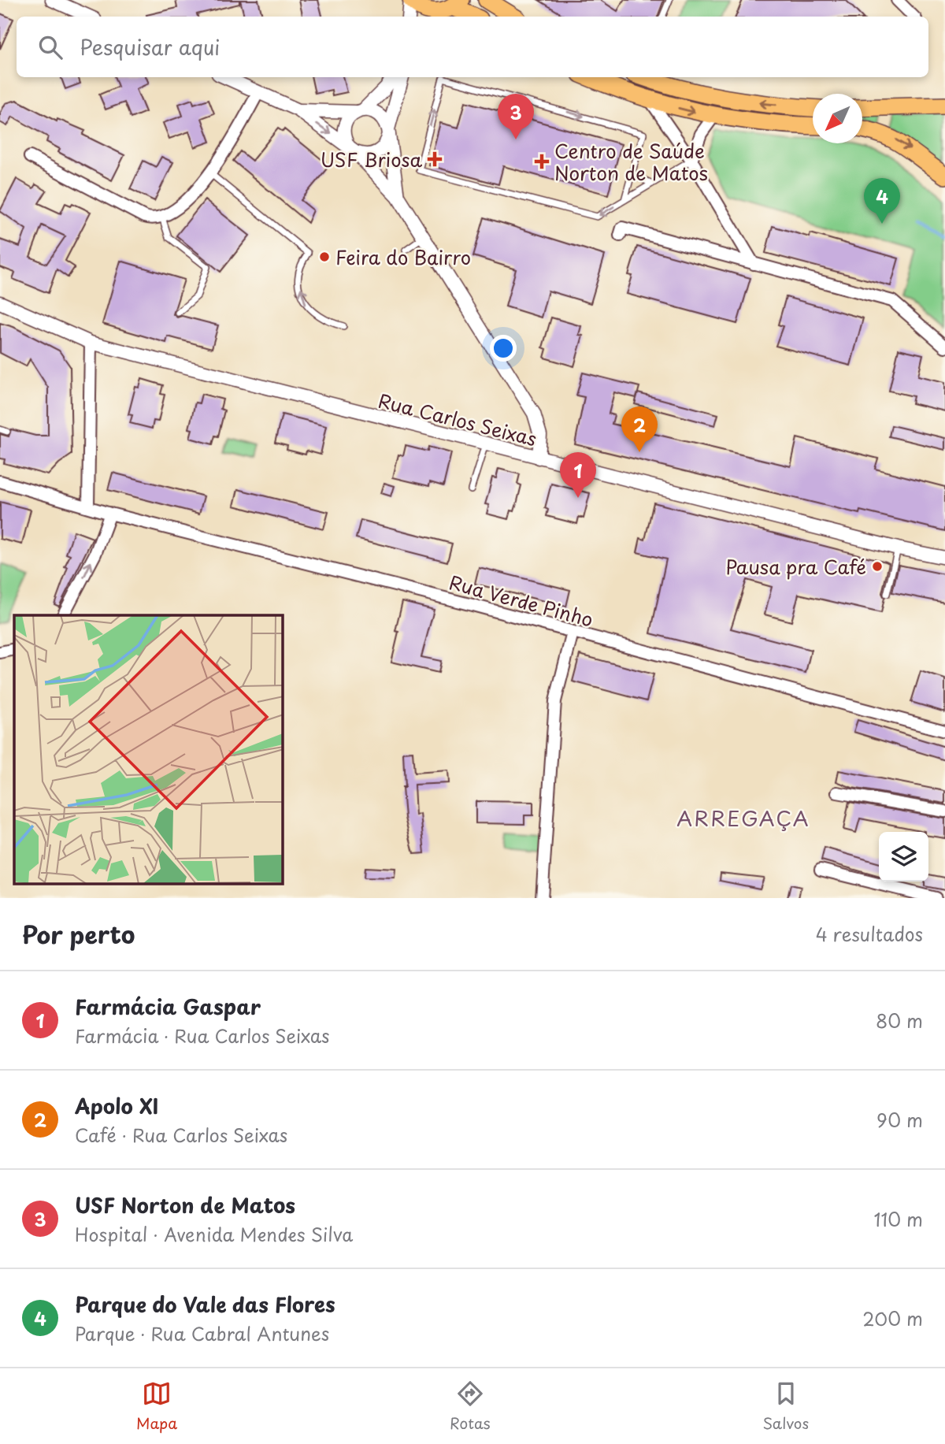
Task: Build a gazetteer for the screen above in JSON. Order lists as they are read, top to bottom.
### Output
{
  "streets": {
    "street": ["Rua Carlos Seixas", "Rua Verde Pinho"]
  },
  "districts": ["ARREGAÇA"],
  "places": {
    "health": ["USF Briosa", "Centro de Saúde Norton de Matos"],
    "other": ["Feira do Bairro", "Pausa pra Café"]
  },
  "north": "bottom left",
  "page": {
    "search": "Pesquisar aqui",
    "pins": [
      "3",
      "4",
      "2",
      "1"
    ],
    "heading": ["Por perto", "4 resultados"],
    "list": [
      {
        "mark": "1",
        "name": "Farmácia Gaspar",
        "note": "Farmácia · Rua Carlos Seixas",
        "value": "80 m"
      },
      {
        "mark": "2",
        "name": "Apolo XI",
        "note": "Café · Rua Carlos Seixas",
        "value": "90 m"
      },
      {
        "mark": "3",
        "name": "USF Norton de Matos",
        "note": "Hospital · Avenida Mendes Silva",
        "value": "110 m"
      },
      {
        "mark": "4",
        "name": "Parque do Vale das Flores",
        "note": "Parque · Rua Cabral Antunes",
        "value": "200 m"
      }
    ],
    "nav": ["Mapa", "Rotas", "Salvos"]
  }
}
